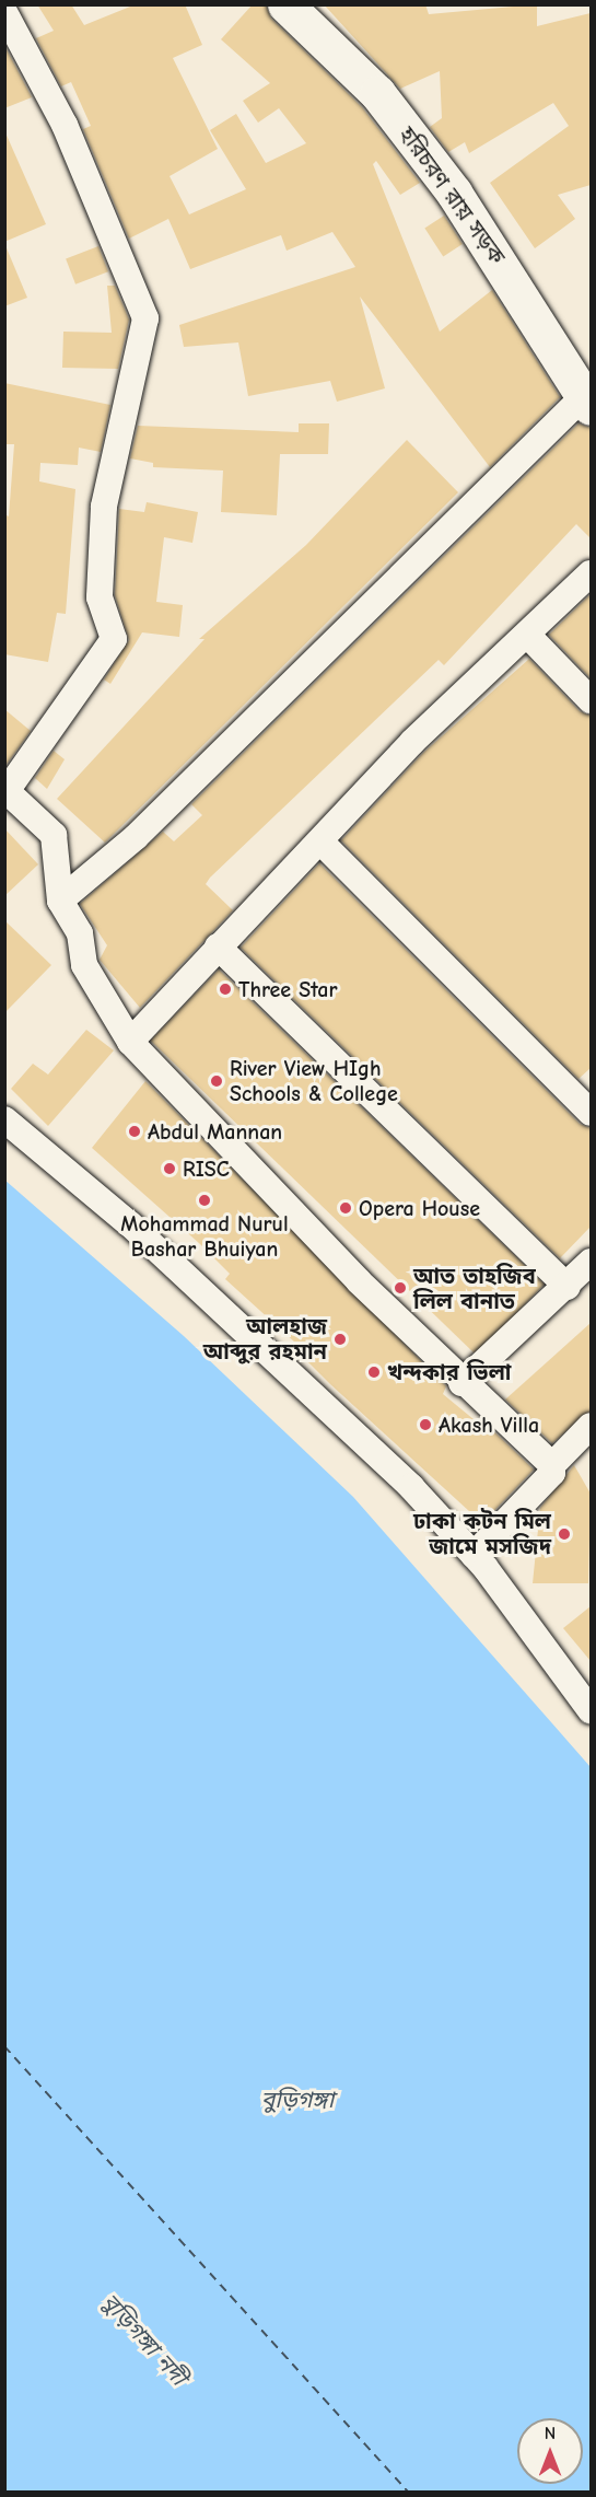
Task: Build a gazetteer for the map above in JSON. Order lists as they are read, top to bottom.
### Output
{
  "streets": {
    "main road": ["হরিচরণ রায় সড়ক"]
  },
  "water": ["বুড়িগঙ্গা", "বুড়িগঙ্গা নদী"],
  "places": [
    "Three Star",
    "River View HIgh Schools & College",
    "Abdul Mannan",
    "RISC",
    "Mohammad Nurul Bashar Bhuiyan",
    "Opera House",
    "আত তাহজিব লিল বানাত",
    "আলহাজ আব্দুর রহমান",
    "খন্দকার ভিলা",
    "Akash Villa",
    "ঢাকা কটন মিল জামে মসজিদ"
  ],
  "north": "top"
}
